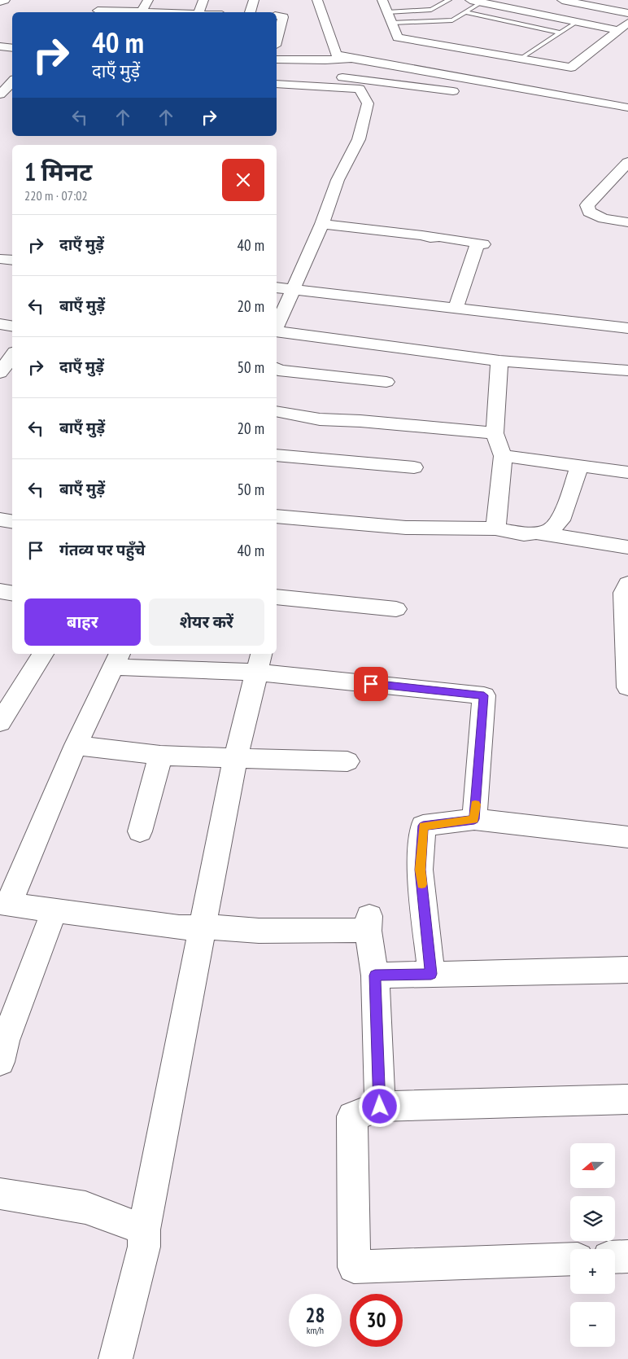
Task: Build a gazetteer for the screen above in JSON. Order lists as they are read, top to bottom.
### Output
{
  "north": "left",
  "page": {
    "turn": ["40 m", "दाएँ मुड़ें"],
    "heading": ["1 मिनट", "220 m · 07:02"],
    "list": [
      {
        "name": "दाएँ मुड़ें",
        "value": "40 m"
      },
      {
        "name": "बाएँ मुड़ें",
        "value": "20 m"
      },
      {
        "name": "दाएँ मुड़ें",
        "value": "50 m"
      },
      {
        "name": "बाएँ मुड़ें",
        "value": "20 m"
      },
      {
        "name": "बाएँ मुड़ें",
        "value": "50 m"
      },
      {
        "name": "गंतव्य पर पहुँचे",
        "value": "40 m"
      }
    ],
    "buttons": ["बाहर", "शेयर करें"],
    "map_buttons": ["+", "−"],
    "speed": "28 km/h",
    "limit": "30"
  }
}
